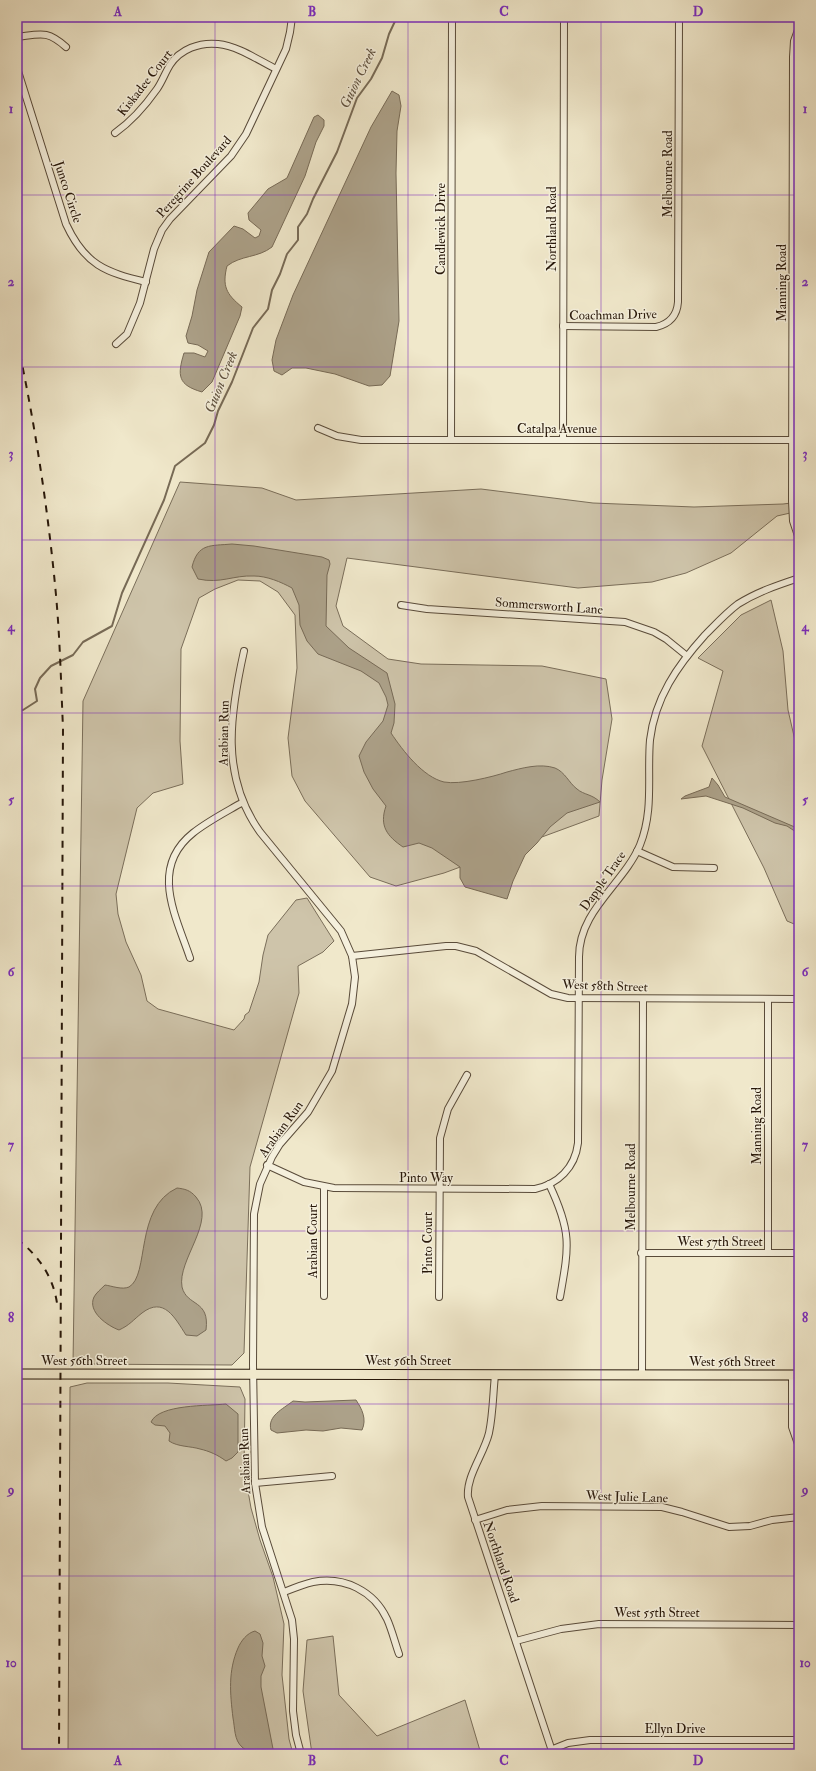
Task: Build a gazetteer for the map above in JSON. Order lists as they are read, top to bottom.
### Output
{
  "streets": {
    "main road": ["West 56th Street"],
    "street": [
      "Kiskadee Court",
      "Melbourne Road",
      "Peregrine Boulevard",
      "Junco Circle",
      "Candlewick Drive",
      "Northland Road",
      "Manning Road",
      "Coachman Drive",
      "Catalpa Avenue",
      "Sommersworth Lane",
      "Arabian Run",
      "Dapple Trace",
      "West 58th Street",
      "Pinto Way",
      "Arabian Court",
      "West 57th Street",
      "Pinto Court",
      "West Julie Lane",
      "West 55th Street",
      "Ellyn Drive"
    ]
  },
  "crossings": [
    ["Kiskadee Court", "Peregrine Boulevard"],
    ["Melbourne Road", "Coachman Drive"],
    ["Melbourne Road", "West 58th Street"],
    ["Melbourne Road", "West 57th Street"],
    ["Melbourne Road", "West 56th Street"],
    ["Peregrine Boulevard", "Junco Circle"],
    ["Candlewick Drive", "Catalpa Avenue"],
    ["Northland Road", "Coachman Drive"],
    ["Northland Road", "Catalpa Avenue"],
    ["Northland Road", "West 56th Street"],
    ["Northland Road", "West Julie Lane"],
    ["Northland Road", "West 55th Street"],
    ["Northland Road", "Ellyn Drive"],
    ["Manning Road", "Catalpa Avenue"],
    ["Manning Road", "West 58th Street"],
    ["Manning Road", "West 57th Street"],
    ["Sommersworth Lane", "Dapple Trace"],
    ["Arabian Run", "West 58th Street"],
    ["Arabian Run", "Pinto Way"],
    ["Arabian Run", "West 56th Street"],
    ["Dapple Trace", "West 58th Street"],
    ["Dapple Trace", "Pinto Way"],
    ["Pinto Way", "Arabian Court"],
    ["Pinto Way", "Pinto Court"]
  ],
  "water": ["Guion Creek"],
  "grid": {
    "columns": [
      "A",
      "B",
      "C",
      "D"
    ],
    "rows": [
      "1",
      "2",
      "3",
      "4",
      "5",
      "6",
      "7",
      "8",
      "9",
      "10"
    ]
  }
}
